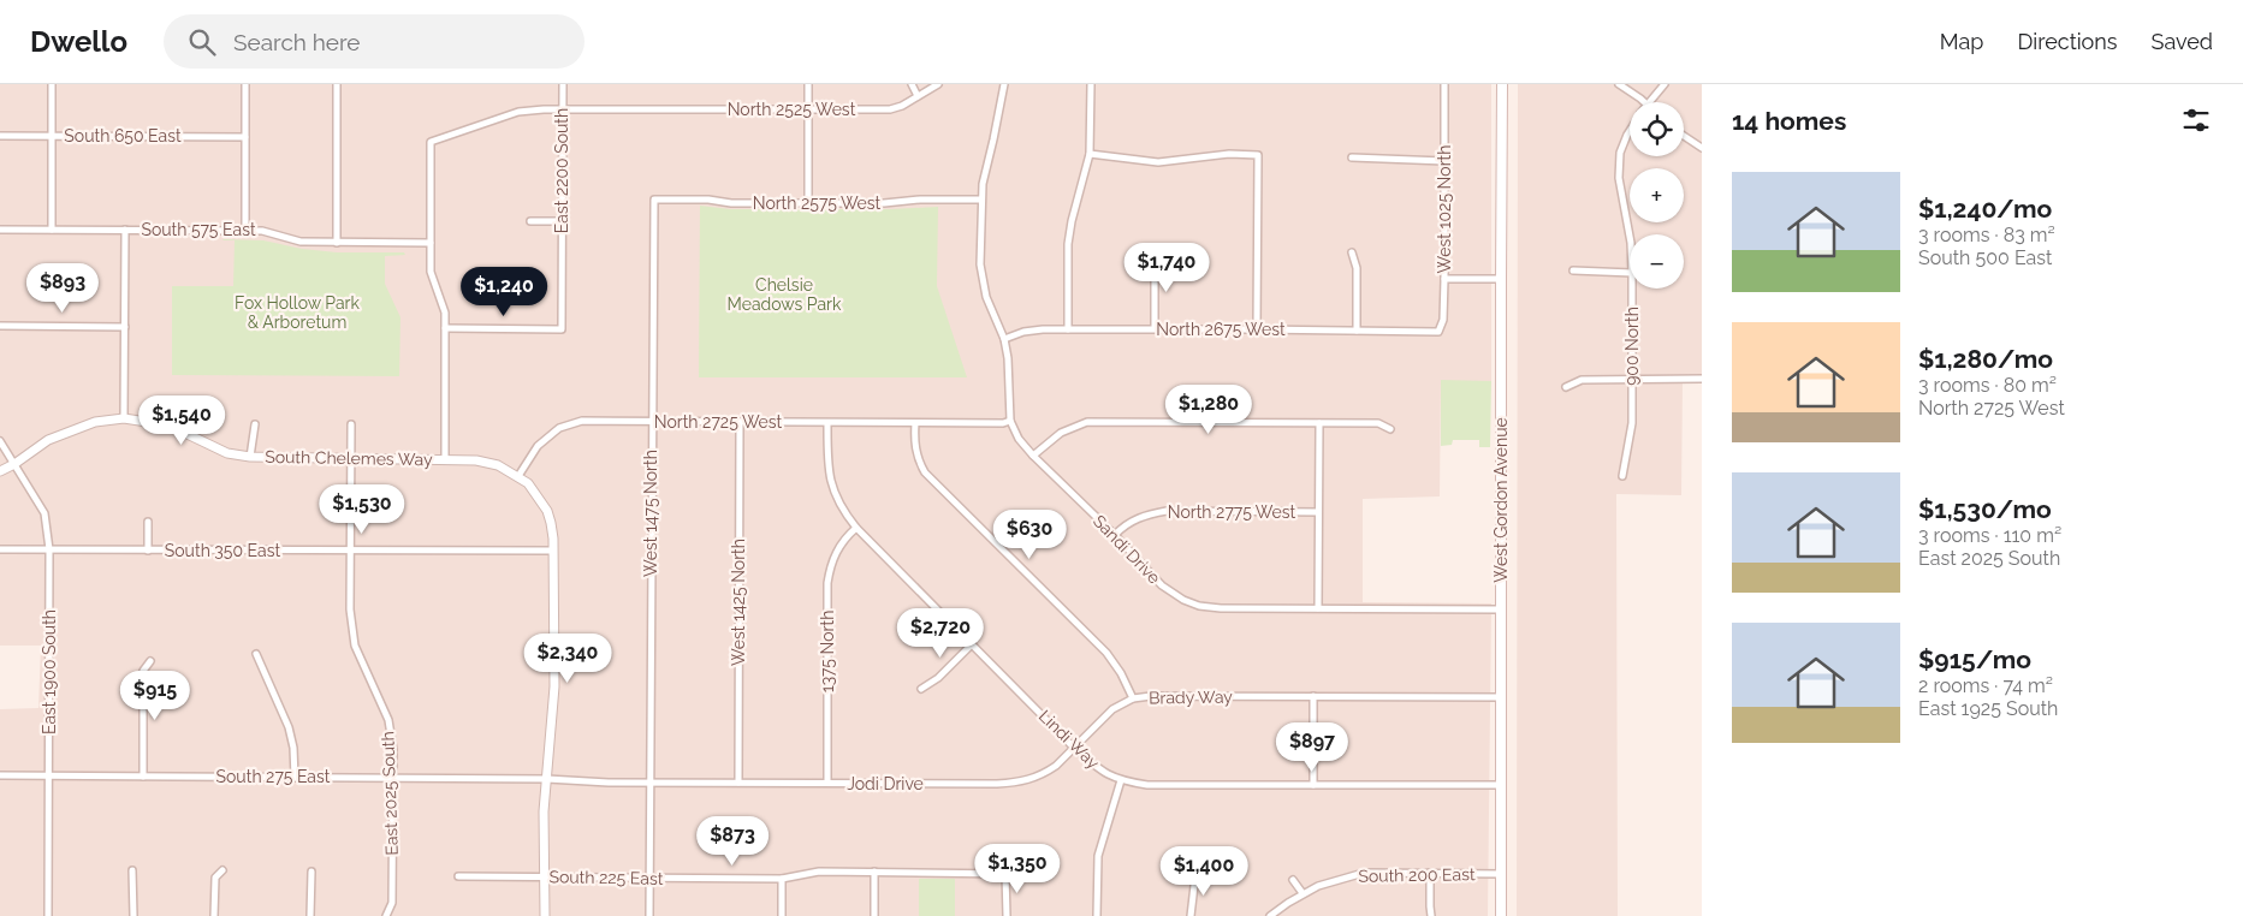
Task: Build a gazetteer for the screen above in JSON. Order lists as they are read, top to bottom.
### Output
{
  "streets": {
    "main road": ["West Gordon Avenue"],
    "street": [
      "North 2525 West",
      "South 650 East",
      "East 2200 South",
      "North 2575 West",
      "West 1025 North",
      "South 575 East",
      "North 2675 West",
      "900 North",
      "North 2725 West",
      "South Chelemes Way",
      "North 2775 West",
      "West 1475 North",
      "Sandi Drive",
      "South 350 East",
      "West 1425 North",
      "1375 North",
      "East 1900 South",
      "Brady Way",
      "Lindi Way",
      "South 275 East",
      "Jodi Drive",
      "East 2025 South",
      "South 200 East",
      "South 225 East"
    ]
  },
  "crossings": [
    ["North 2525 West", "East 2200 South"],
    ["North 2575 West", "West 1475 North"],
    ["West 1025 North", "North 2675 West"],
    ["North 2725 West", "South Chelemes Way"],
    ["North 2725 West", "West 1475 North"],
    ["North 2725 West", "West 1425 North"],
    ["North 2725 West", "Lindi Way"],
    ["South Chelemes Way", "East 1900 South"],
    ["South Chelemes Way", "East 2025 South"],
    ["West Gordon Avenue", "Sandi Drive"],
    ["West Gordon Avenue", "Brady Way"],
    ["West Gordon Avenue", "Lindi Way"],
    ["West Gordon Avenue", "South 200 East"],
    ["North 2775 West", "Sandi Drive"],
    ["West 1475 North", "Jodi Drive"],
    ["West 1475 North", "South 225 East"],
    ["South 350 East", "East 1900 South"],
    ["South 350 East", "East 2025 South"],
    ["West 1425 North", "Jodi Drive"],
    ["1375 North", "Lindi Way"],
    ["1375 North", "Jodi Drive"],
    ["East 1900 South", "South 275 East"],
    ["Brady Way", "Jodi Drive"],
    ["Lindi Way", "Jodi Drive"],
    ["South 275 East", "Jodi Drive"],
    ["South 275 East", "East 2025 South"]
  ],
  "parks": ["Chelsie Meadows Park", "Fox Hollow Park & Arboretum"],
  "page": {
    "header": "Dwello",
    "search": "Search here",
    "nav": ["Map", "Directions", "Saved"],
    "heading": "14 homes",
    "map_buttons": ["+", "−"],
    "list": [
      {
        "name": "$1,240/mo",
        "note": "3 rooms · 83 m² · South 500 East"
      },
      {
        "name": "$1,280/mo",
        "note": "3 rooms · 80 m² · North 2725 West"
      },
      {
        "name": "$1,530/mo",
        "note": "3 rooms · 110 m² · East 2025 South"
      },
      {
        "name": "$915/mo",
        "note": "2 rooms · 74 m² · East 1925 South"
      }
    ],
    "price": [
      "$1,740",
      "$893",
      "$1,240",
      "$1,280",
      "$1,540",
      "$1,530",
      "$630",
      "$2,720",
      "$2,340",
      "$915",
      "$897",
      "$873",
      "$1,350",
      "$1,400"
    ]
  }
}
